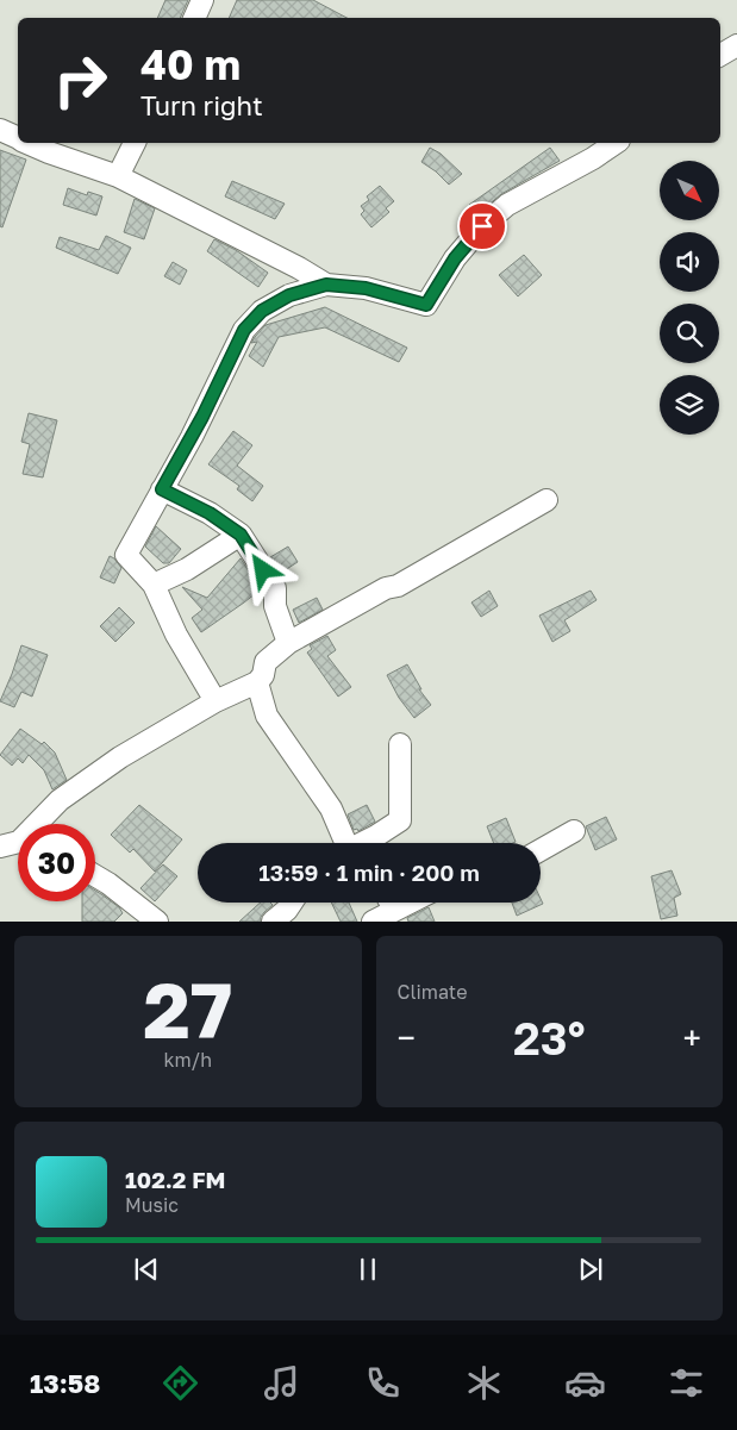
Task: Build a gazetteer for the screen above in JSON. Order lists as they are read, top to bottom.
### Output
{
  "north": "bottom right",
  "page": {
    "turn": ["40 m", "Turn right"],
    "limit": "30",
    "trip": "13:59 · 1 min · 200 m",
    "tile": [
      ["27", "km/h"],
      "Climate"
    ],
    "heat": ["−", "23°", "+"],
    "song": ["102.2 FM", "Music"],
    "tabs": "13:58"
  }
}
